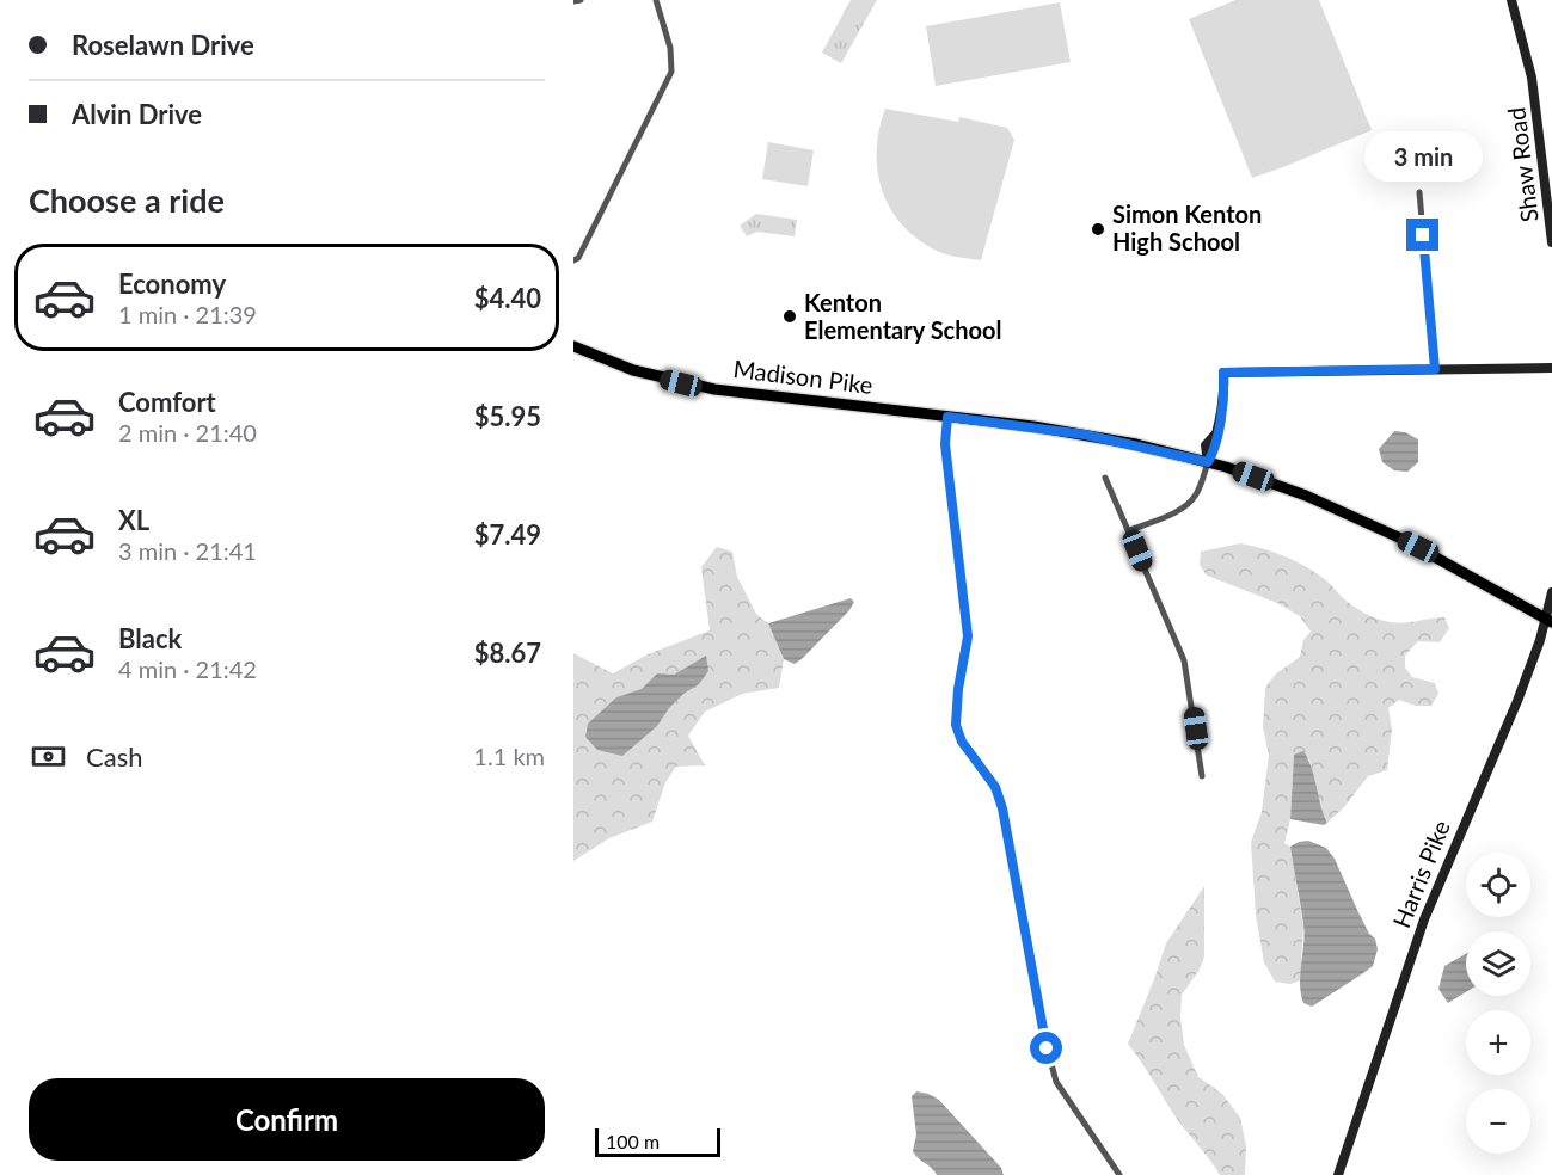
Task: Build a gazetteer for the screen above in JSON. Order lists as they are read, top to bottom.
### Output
{
  "streets": {
    "main road": ["Shaw Road", "Madison Pike", "Harris Pike"]
  },
  "crossings": [
    ["Madison Pike", "Harris Pike"]
  ],
  "places": ["Simon Kenton High School", "Kenton Elementary School"],
  "scale_bar": "100 m",
  "page": {
    "banner": ["Roselawn Drive", "Alvin Drive"],
    "bubble": "3 min",
    "heading": "Choose a ride",
    "list": [
      {
        "name": "Economy",
        "note": "1 min · 21:39",
        "value": "$4.40"
      },
      {
        "name": "Comfort",
        "note": "2 min · 21:40",
        "value": "$5.95"
      },
      {
        "name": "XL",
        "note": "3 min · 21:41",
        "value": "$7.49"
      },
      {
        "name": "Black",
        "note": "4 min · 21:42",
        "value": "$8.67"
      }
    ],
    "pay": ["Cash", "1.1 km"],
    "map_buttons": ["+", "−"],
    "buttons": "Confirm",
    "scale": "100 m"
  }
}
